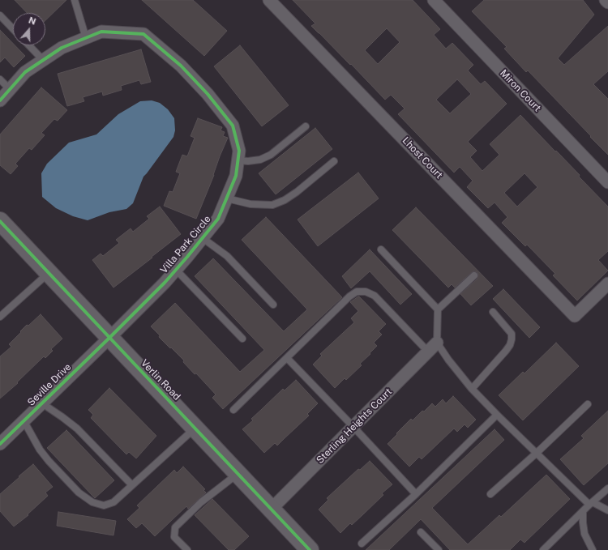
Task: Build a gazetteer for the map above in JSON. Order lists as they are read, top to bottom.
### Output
{
  "streets": {
    "street": [
      "Miron Court",
      "Lhost Court",
      "Villa Park Circle",
      "Verlin Road",
      "Seville Drive",
      "Sterling Heights Court"
    ]
  },
  "crossings": [
    ["Villa Park Circle", "Verlin Road"],
    ["Villa Park Circle", "Seville Drive"],
    ["Verlin Road", "Seville Drive"],
    ["Verlin Road", "Sterling Heights Court"]
  ],
  "north": "top"
}
